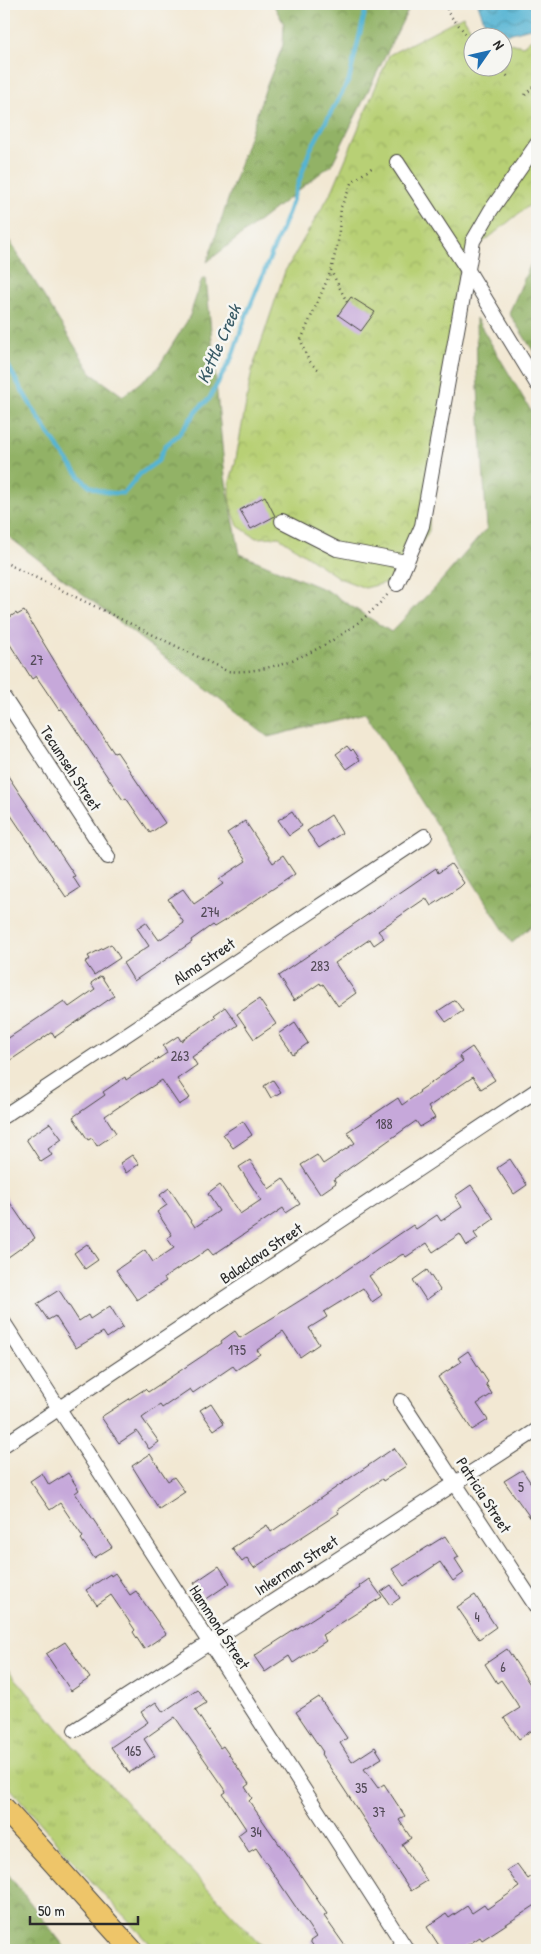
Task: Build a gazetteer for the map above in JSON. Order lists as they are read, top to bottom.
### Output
{
  "streets": {
    "street": [
      "Tecumseh Street",
      "Alma Street",
      "Balaclava Street",
      "Patricia Street",
      "Inkerman Street",
      "Hammond Street"
    ]
  },
  "crossings": [
    ["Balaclava Street", "Hammond Street"],
    ["Patricia Street", "Inkerman Street"],
    ["Inkerman Street", "Hammond Street"]
  ],
  "water": ["Kettle Creek"],
  "house_numbers": [
    "27",
    "274",
    "283",
    "263",
    "188",
    "175",
    "5",
    "4",
    "6",
    "165",
    "35",
    "37",
    "34"
  ],
  "scale_bar": "50 m",
  "north": "top right"
}
